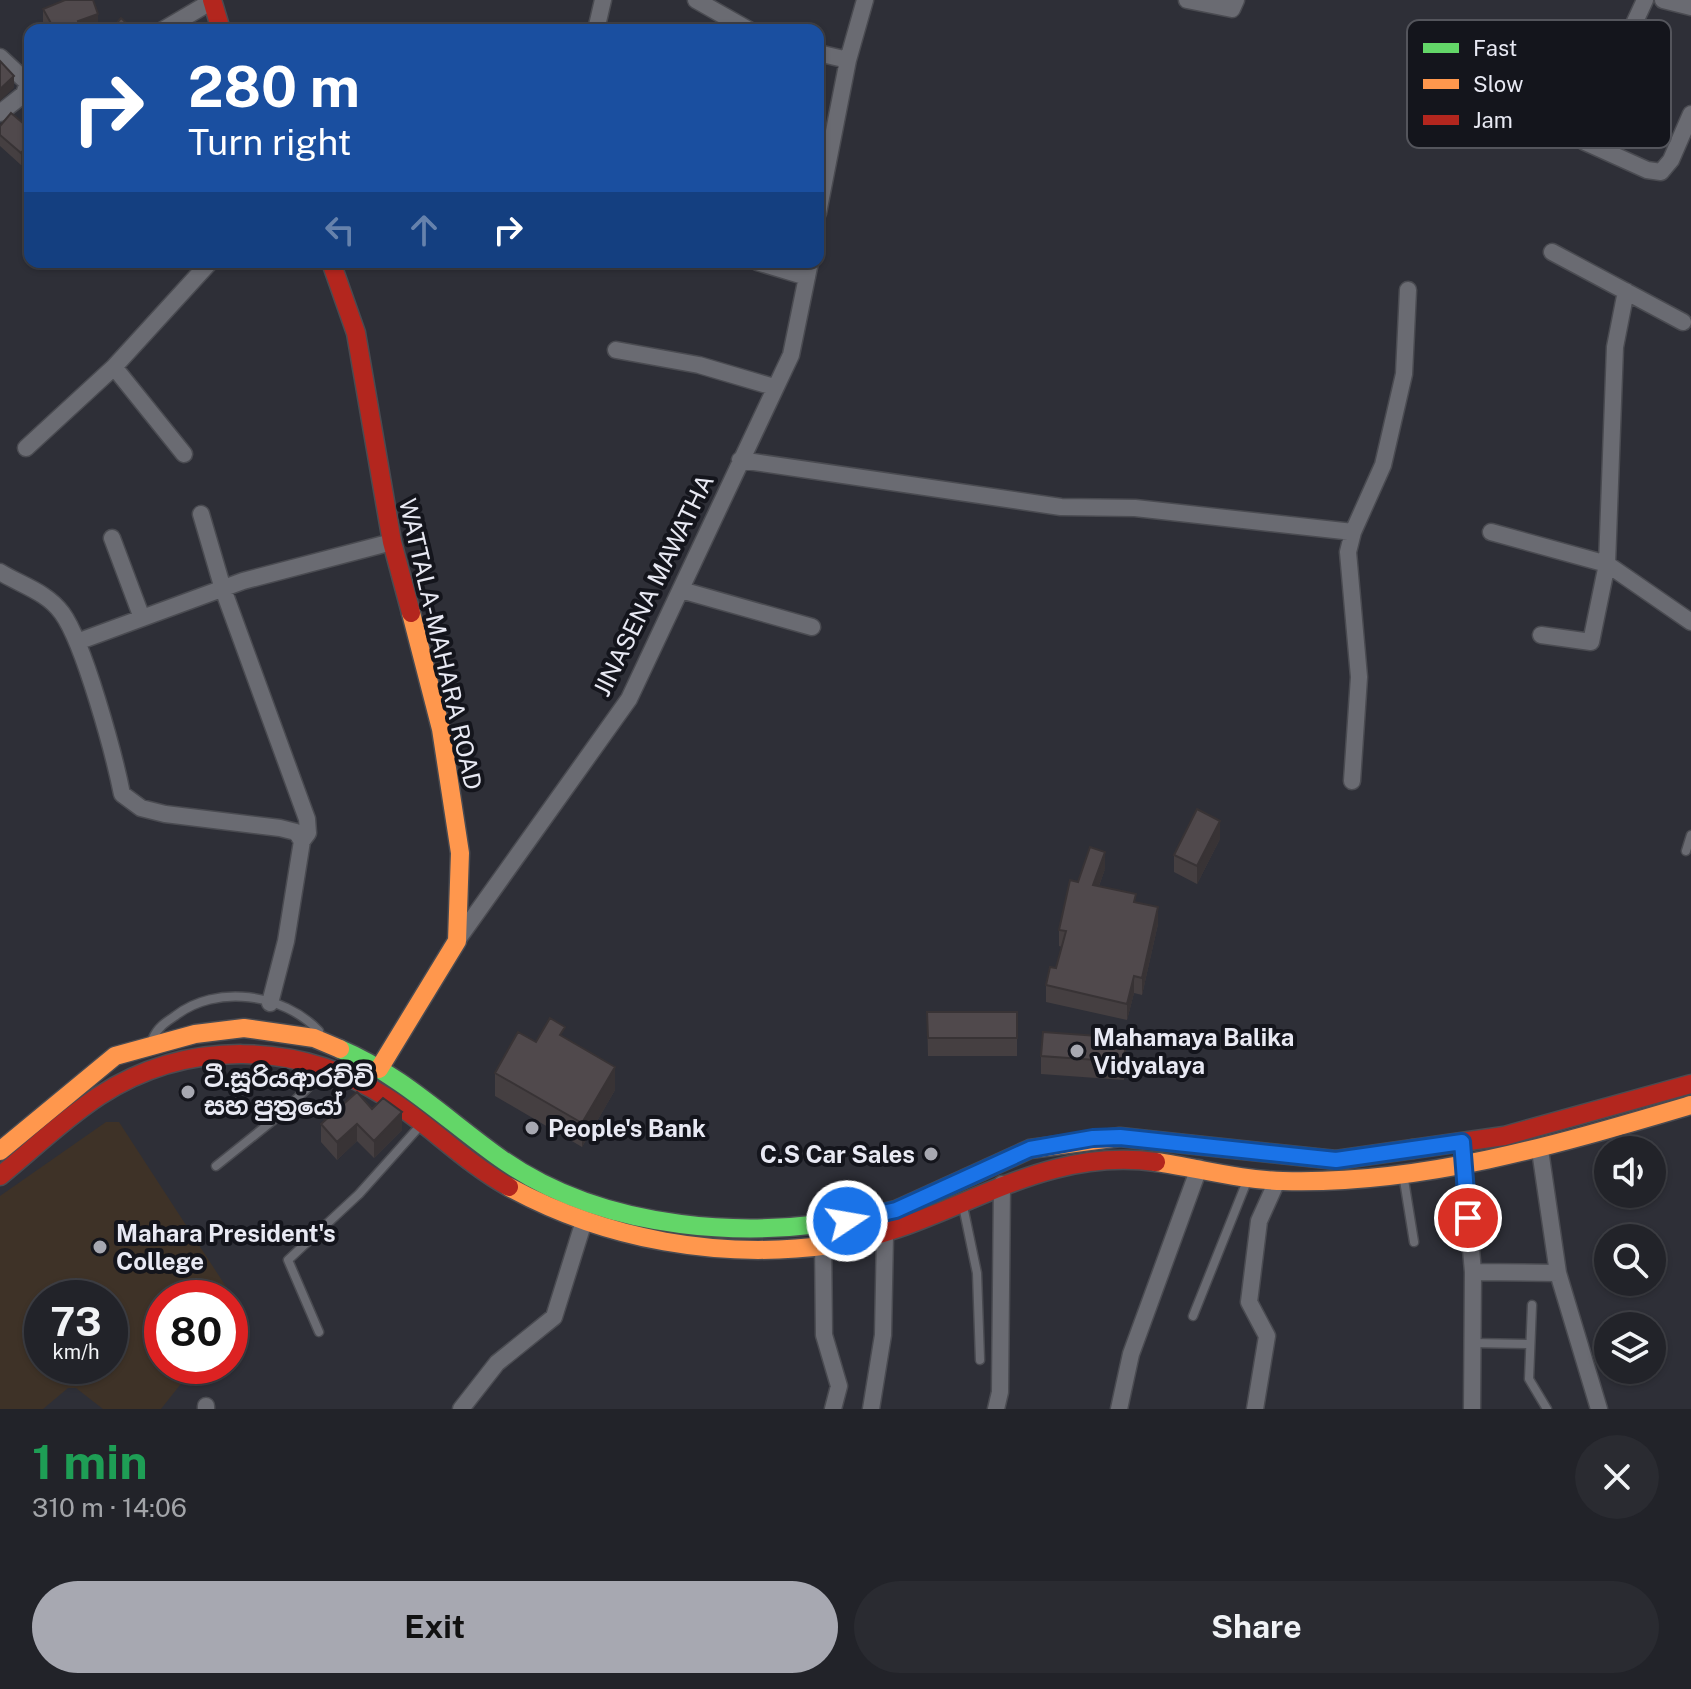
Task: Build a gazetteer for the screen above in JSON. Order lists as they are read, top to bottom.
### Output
{
  "streets": {
    "main road": ["WATTALA-MAHARA ROAD"],
    "street": ["JINASENA MAWATHA"]
  },
  "crossings": [
    ["JINASENA MAWATHA", "WATTALA-MAHARA ROAD"]
  ],
  "places": [
    "Mahamaya Balika Vidyalaya",
    "ටී.සූරියආරච්චි සහ පුත්‍රයෝ",
    "People's Bank",
    "C.S Car Sales",
    "Mahara President's College"
  ],
  "legend": ["Fast", "Slow", "Jam"],
  "page": {
    "turn": ["280 m", "Turn right"],
    "speed": "73 km/h",
    "limit": "80",
    "heading": ["1 min", "310 m · 14:06"],
    "buttons": ["Exit", "Share"]
  }
}
